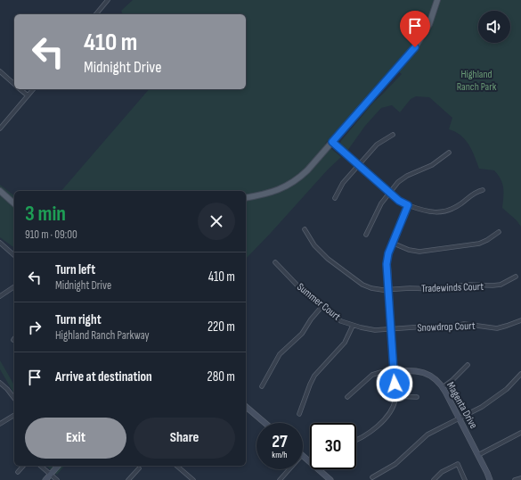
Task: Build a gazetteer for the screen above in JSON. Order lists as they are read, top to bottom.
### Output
{
  "streets": {
    "main road": ["Magenta Drive"],
    "street": ["Tradewinds Court", "Summer Court", "Snowdrop Court"]
  },
  "crossings": [
    ["Summer Court", "Snowdrop Court"]
  ],
  "parks": ["Highland Ranch Park"],
  "page": {
    "turn": ["410 m", "Midnight Drive"],
    "heading": ["3 min", "910 m · 09:00"],
    "list": [
      {
        "name": "Turn left",
        "note": "Midnight Drive",
        "value": "410 m"
      },
      {
        "name": "Turn right",
        "note": "Highland Ranch Parkway",
        "value": "220 m"
      },
      {
        "name": "Arrive at destination",
        "value": "280 m"
      }
    ],
    "buttons": ["Exit", "Share"],
    "speed": "27 km/h",
    "limit": "30"
  }
}
